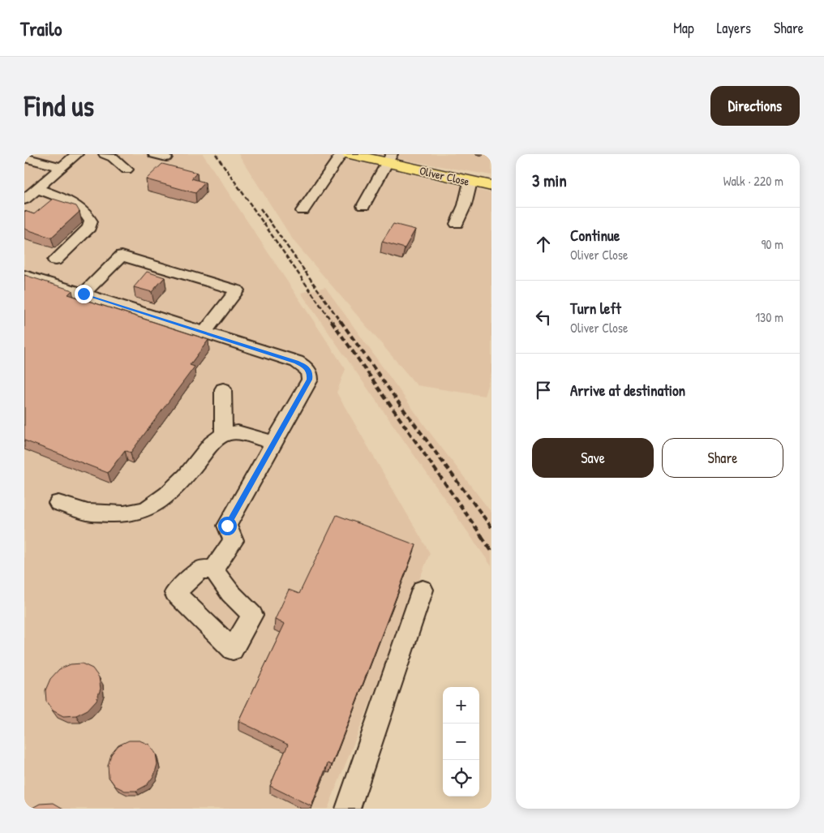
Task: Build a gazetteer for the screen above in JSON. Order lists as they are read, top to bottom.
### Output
{
  "streets": {
    "main road": ["Oliver Close"]
  },
  "page": {
    "header": "Trailo",
    "nav": ["Map", "Layers", "Share"],
    "buttons": [
      "Directions",
      ["Save", "Share"]
    ],
    "title": "Find us",
    "heading": ["3 min", "Walk · 220 m"],
    "list": [
      ["Continue", "Oliver Close", "90 m"],
      ["Turn left", "Oliver Close", "130 m"],
      "Arrive at destination"
    ],
    "map_buttons": ["+", "−"]
  }
}
